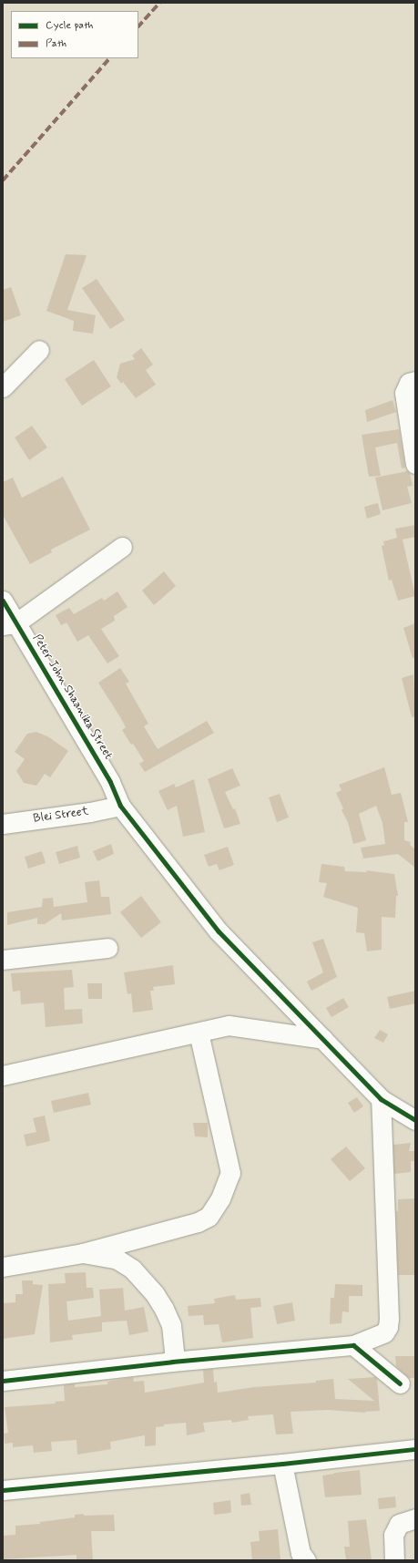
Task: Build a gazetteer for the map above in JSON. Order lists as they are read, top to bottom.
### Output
{
  "streets": {
    "street": ["Peter John Shaanika Street", "Blei Street"]
  },
  "crossings": [
    ["Peter John Shaanika Street", "Blei Street"]
  ],
  "legend": ["Cycle path", "Path"]
}
